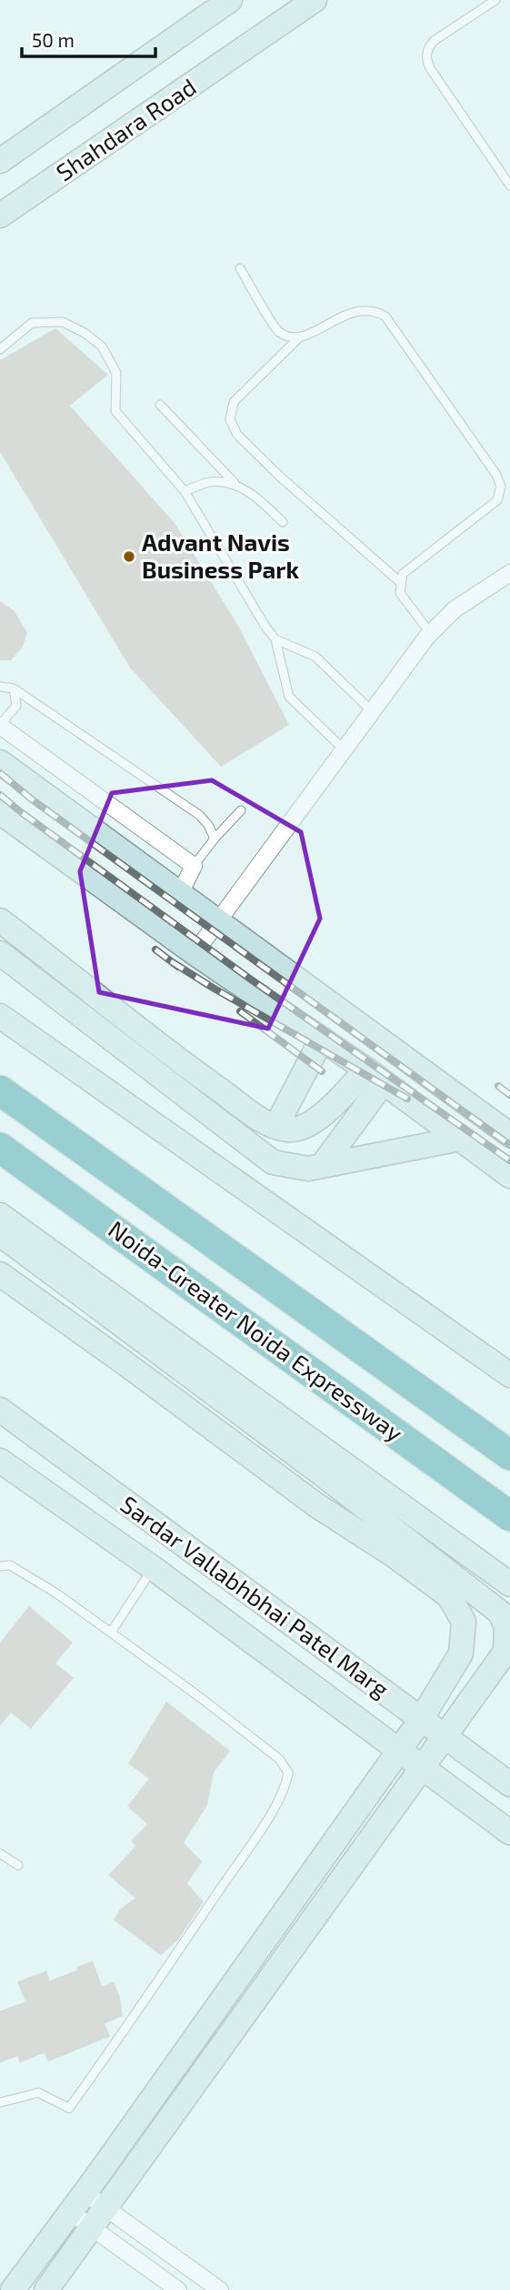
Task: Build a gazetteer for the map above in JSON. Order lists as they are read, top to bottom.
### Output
{
  "streets": {
    "highway": ["Noida-Greater Noida Expressway"],
    "street": ["Shahdara Road", "Sardar Vallabhbhai Patel Marg"]
  },
  "places": ["Advant Navis Business Park"],
  "scale_bar": "50 m"
}
